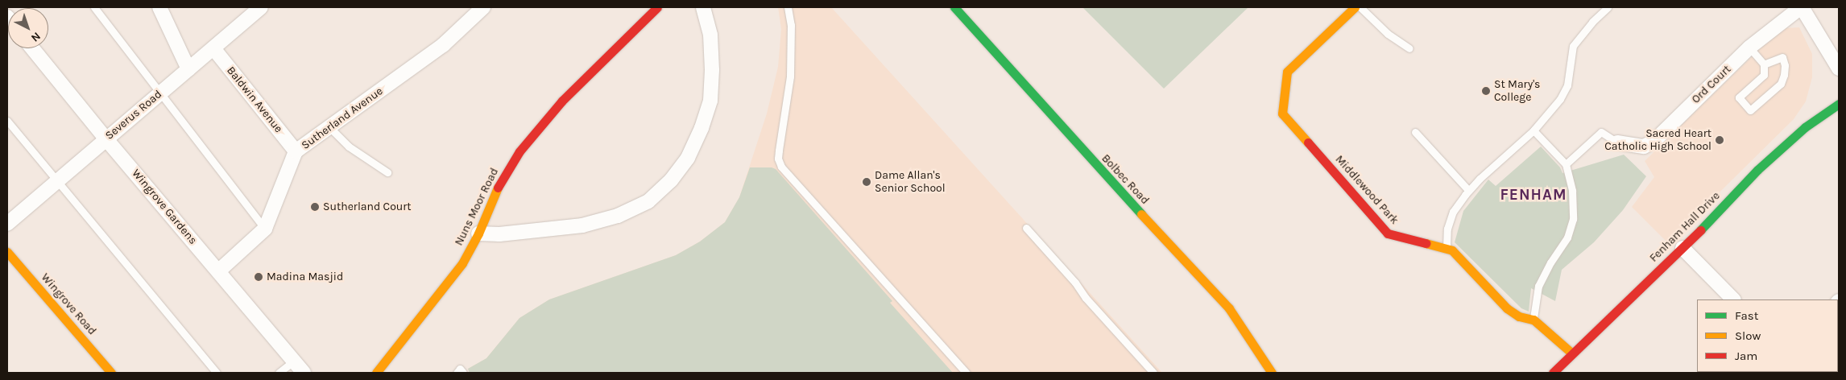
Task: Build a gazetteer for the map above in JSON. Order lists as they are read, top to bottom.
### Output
{
  "streets": {
    "street": [
      "Ord Court",
      "Baldwin Avenue",
      "Severus Road",
      "Sutherland Avenue",
      "Bolbec Road",
      "Middlewood Park",
      "Wingrove Gardens",
      "Nuns Moor Road",
      "Fenham Hall Drive",
      "Wingrove Road"
    ]
  },
  "crossings": [
    ["Baldwin Avenue", "Severus Road"],
    ["Baldwin Avenue", "Sutherland Avenue"],
    ["Severus Road", "Wingrove Gardens"],
    ["Sutherland Avenue", "Wingrove Gardens"],
    ["Middlewood Park", "Fenham Hall Drive"]
  ],
  "districts": ["FENHAM"],
  "places": [
    "St Mary's College",
    "Sacred Heart Catholic High School",
    "Dame Allan's Senior School",
    "Sutherland Court",
    "Madina Masjid"
  ],
  "legend": ["Fast", "Slow", "Jam"],
  "north": "bottom right"
}
